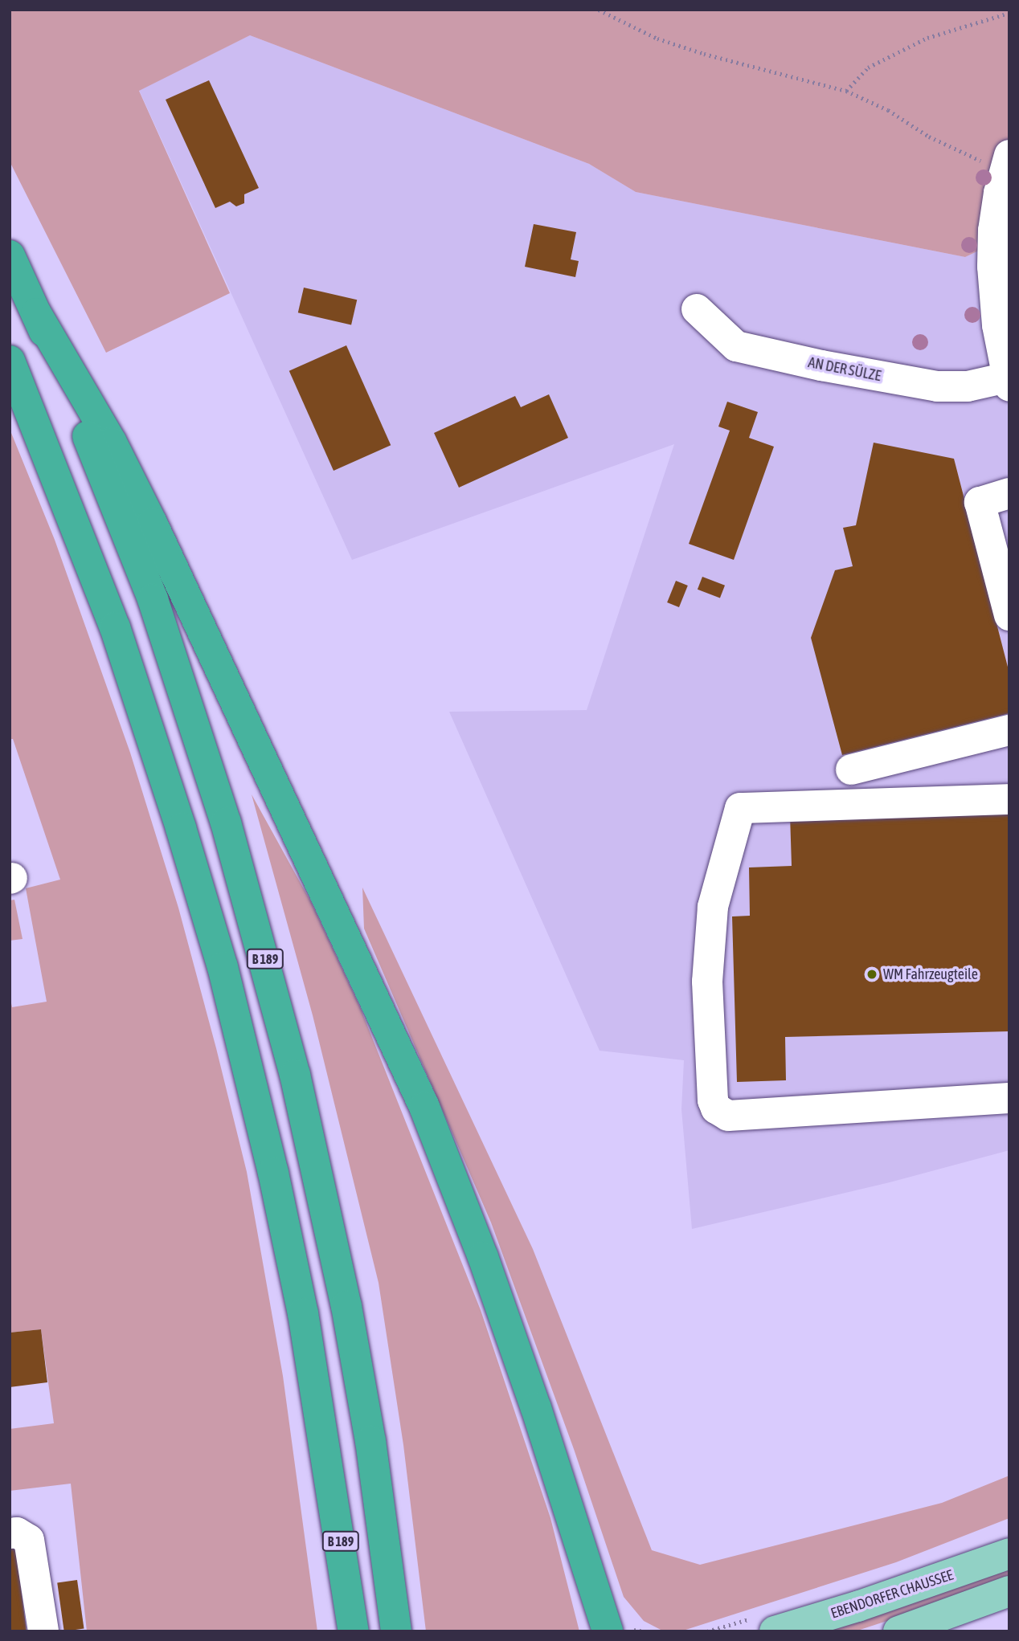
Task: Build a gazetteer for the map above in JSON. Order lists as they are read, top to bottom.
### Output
{
  "streets": {
    "highway": ["B 189"],
    "main road": ["EBENDORFER CHAUSSEE"],
    "street": ["AN DER SÜLZE"]
  },
  "places": ["WM Fahrzeugteile"]
}
